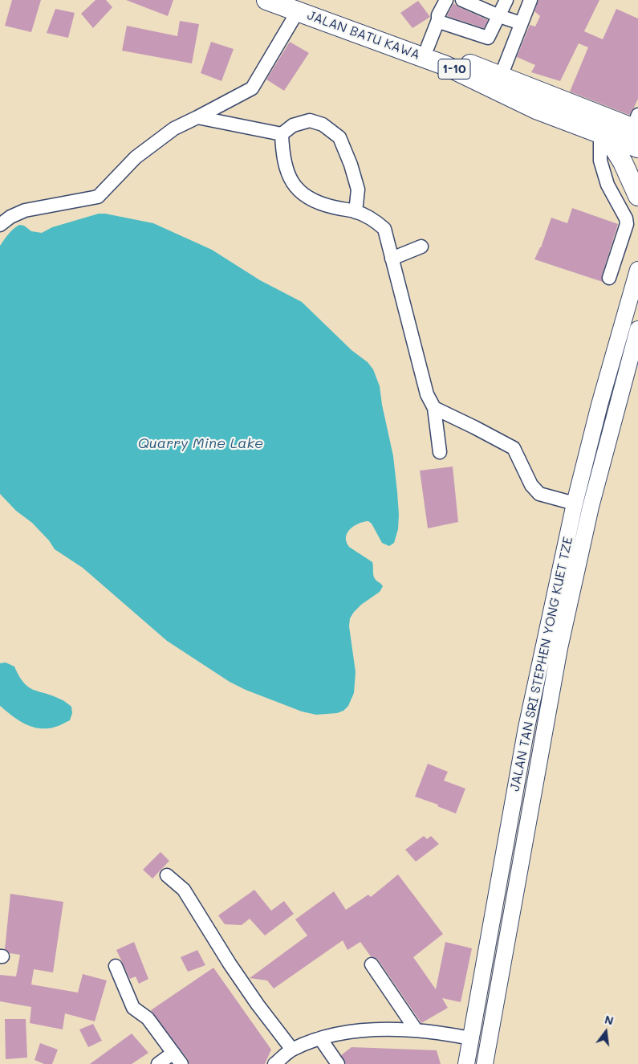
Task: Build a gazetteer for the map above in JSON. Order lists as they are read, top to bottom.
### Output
{
  "streets": {
    "highway": ["JALAN BATU KAWA", "1-10"],
    "main road": ["JALAN TAN SRI STEPHEN YONG KUET TZE"]
  },
  "water": ["Quarry Mine Lake"],
  "north": "top"
}
